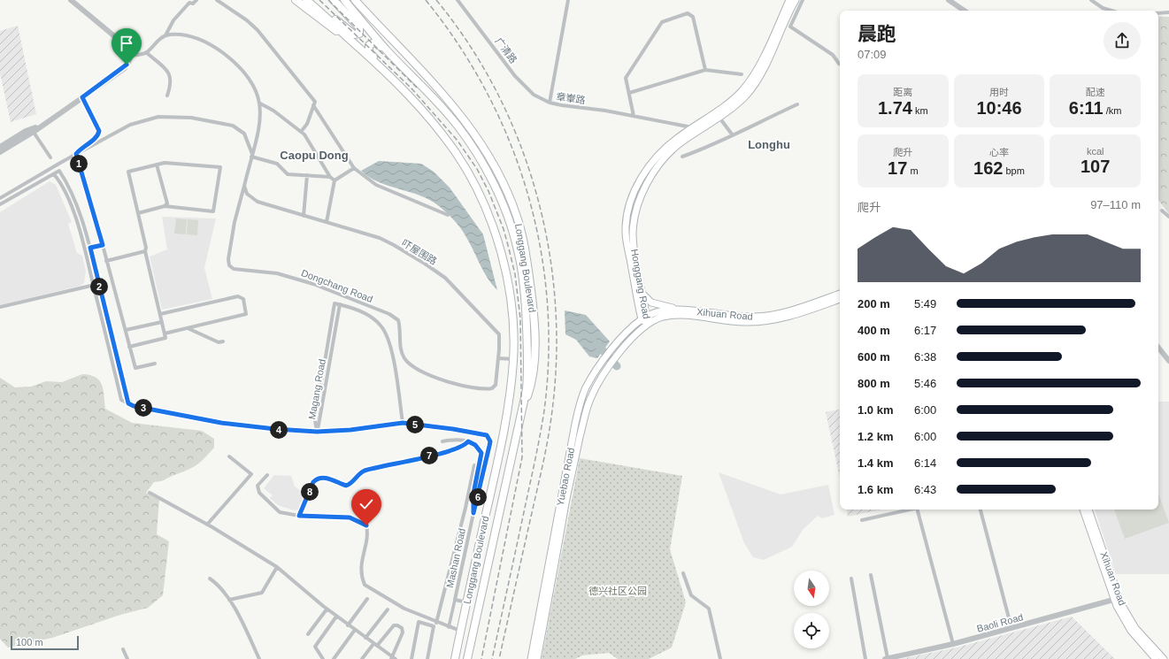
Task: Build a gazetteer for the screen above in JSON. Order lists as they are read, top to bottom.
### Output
{
  "streets": {
    "main road": [
      "Longgang Boulevard",
      "Honggang Road",
      "Xihuan Road",
      "Yuebao Road"
    ],
    "street": [
      "广清路",
      "章輋路",
      "吓屋围路",
      "Dongchang Road",
      "Magang Road",
      "Mashan Road",
      "Baoli Road"
    ]
  },
  "crossings": [
    ["广清路", "章輋路"],
    ["章輋路", "Honggang Road"],
    ["吓屋围路", "Dongchang Road"],
    ["Honggang Road", "Xihuan Road"],
    ["Honggang Road", "Yuebao Road"],
    ["Xihuan Road", "Yuebao Road"],
    ["Xihuan Road", "Baoli Road"]
  ],
  "districts": ["Longhu", "Caopu Dong"],
  "parks": ["德兴社区公园"],
  "scale_bar": "100 m",
  "north": "bottom",
  "page": {
    "heading": ["晨跑", "07:09"],
    "stats": [
      ["距离", "1.74 km"],
      ["用时", "10:46"],
      ["配速", "6:11 /km"],
      ["爬升", "17 m"],
      ["心率", "162 bpm"],
      ["kcal", "107"]
    ],
    "pins": [
      "1",
      "2",
      "3",
      "5",
      "4",
      "7",
      "8",
      "6"
    ],
    "chart": ["爬升", "97–110 m"],
    "list": [
      {
        "name": "200 m",
        "note": "5:49"
      },
      {
        "name": "400 m",
        "note": "6:17"
      },
      {
        "name": "600 m",
        "note": "6:38"
      },
      {
        "name": "800 m",
        "note": "5:46"
      },
      {
        "name": "1.0 km",
        "note": "6:00"
      },
      {
        "name": "1.2 km",
        "note": "6:00"
      },
      {
        "name": "1.4 km",
        "note": "6:14"
      },
      {
        "name": "1.6 km",
        "note": "6:43"
      }
    ],
    "scale": "100 m"
  }
}
